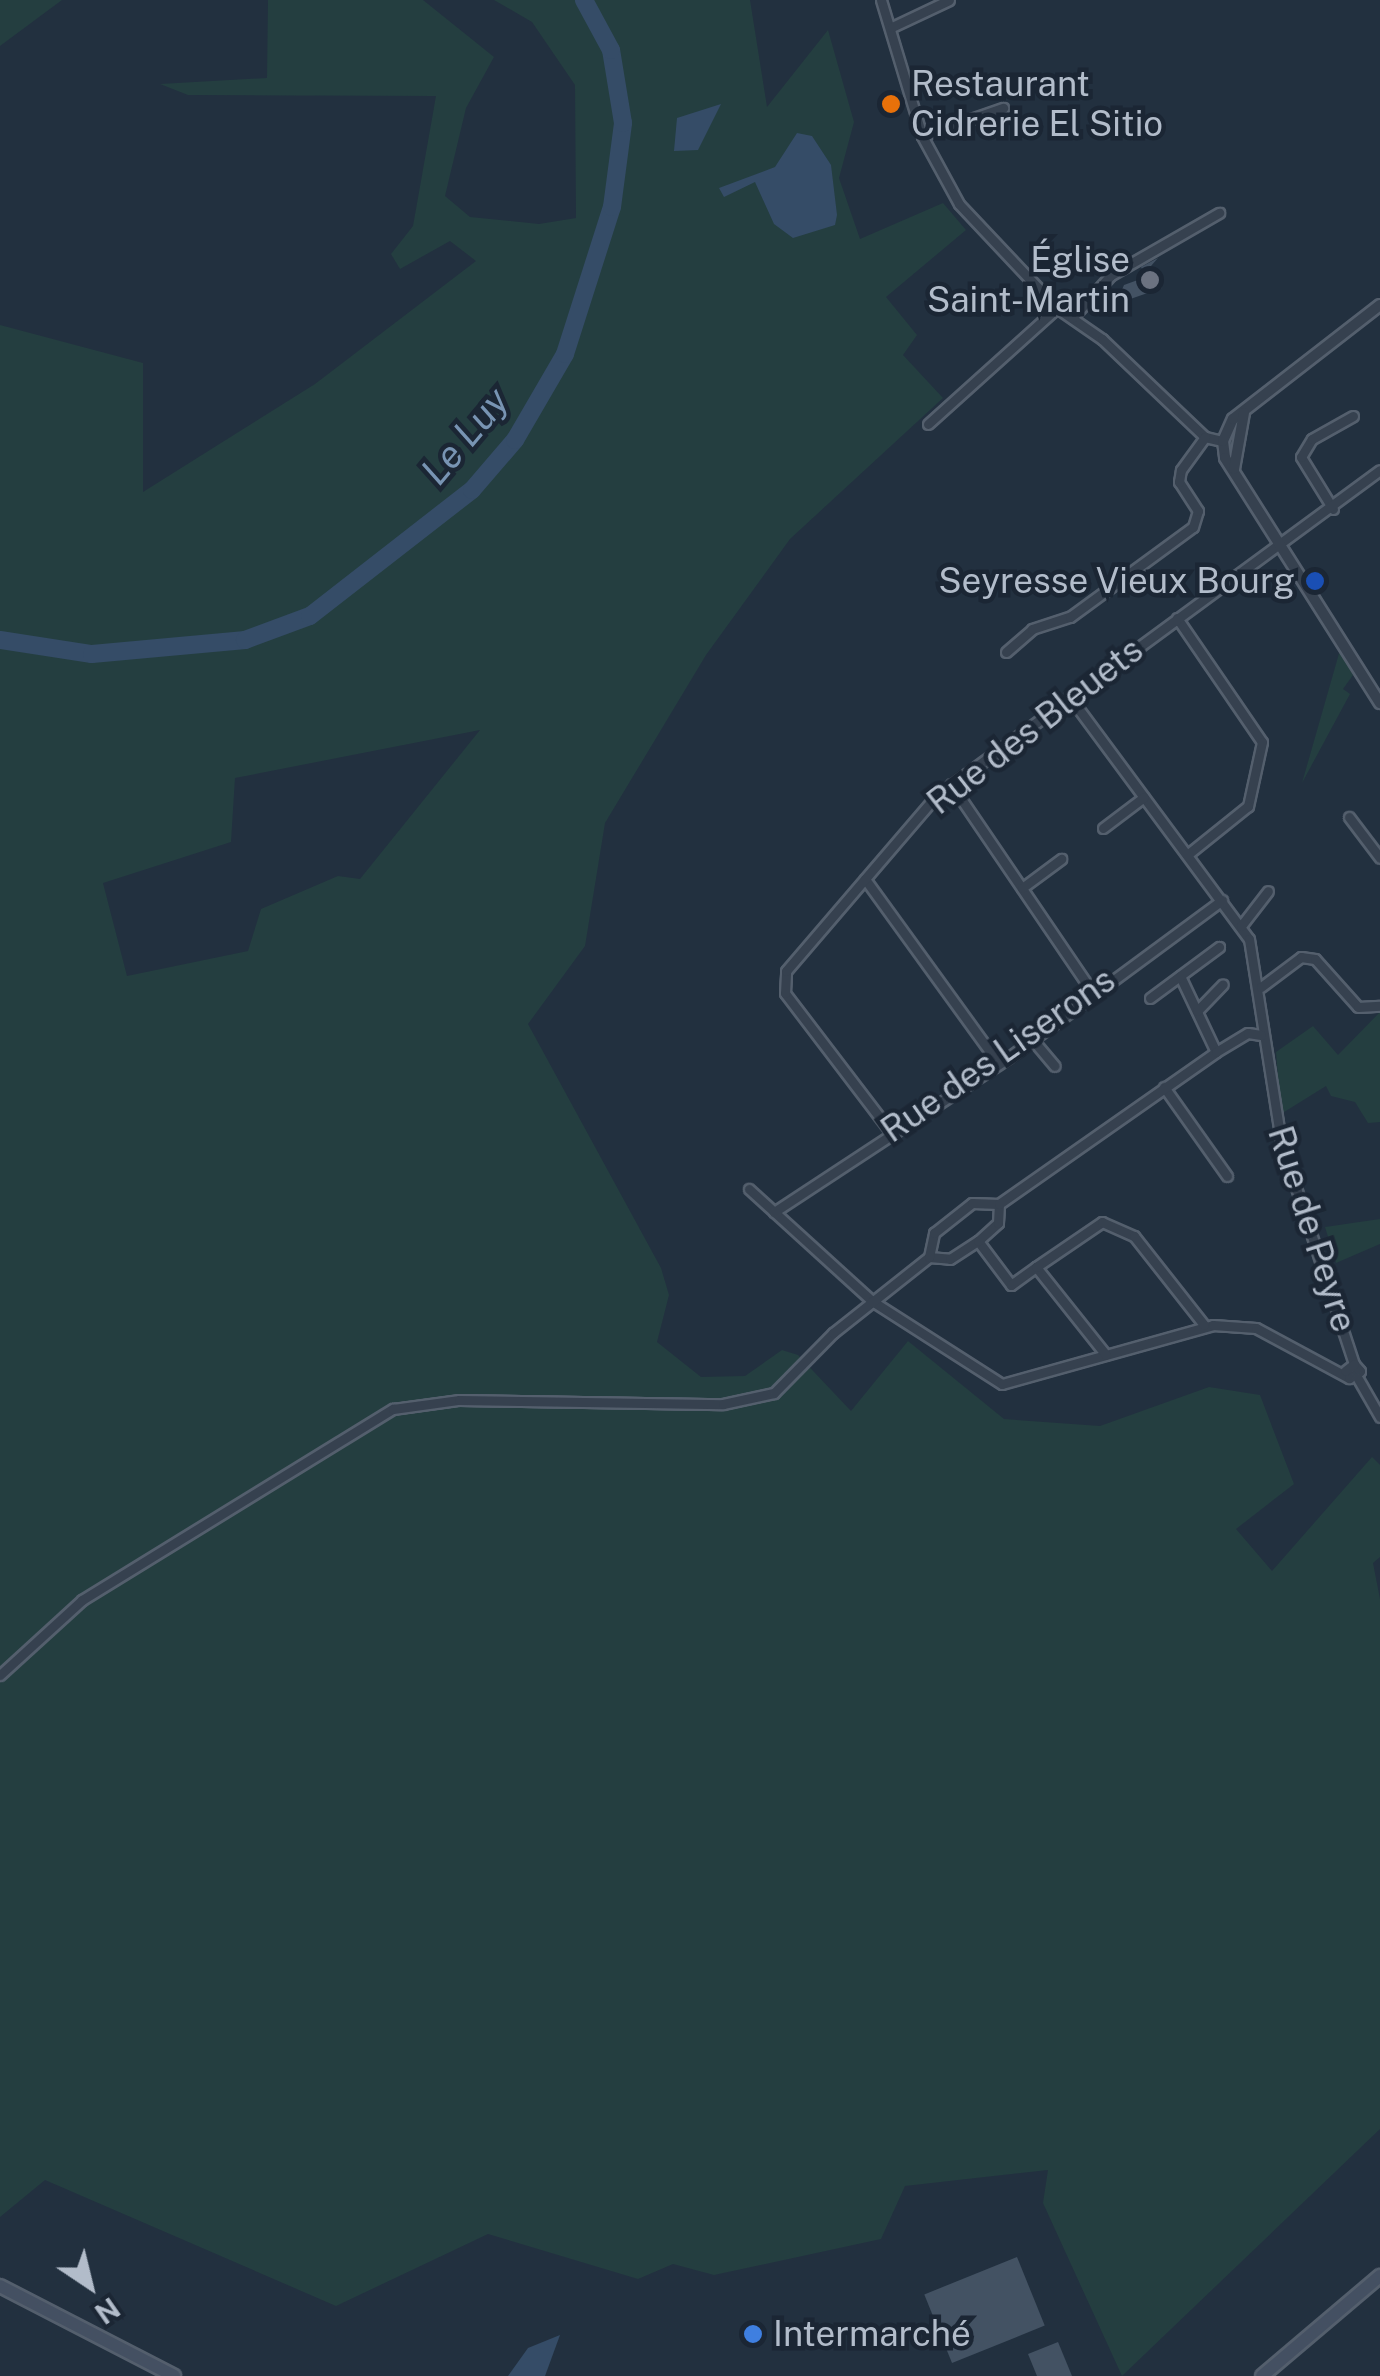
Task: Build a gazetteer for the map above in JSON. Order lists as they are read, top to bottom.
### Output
{
  "streets": {
    "street": ["Rue des Bleuets", "Rue des Liserons", "Rue de Peyre"]
  },
  "crossings": [
    ["Rue des Bleuets", "Rue des Liserons"]
  ],
  "water": ["Le Luy"],
  "places": [
    "Restaurant Cidrerie El Sitio",
    "Église Saint-Martin",
    "Seyresse Vieux Bourg",
    "Intermarché"
  ],
  "north": "bottom right"
}
